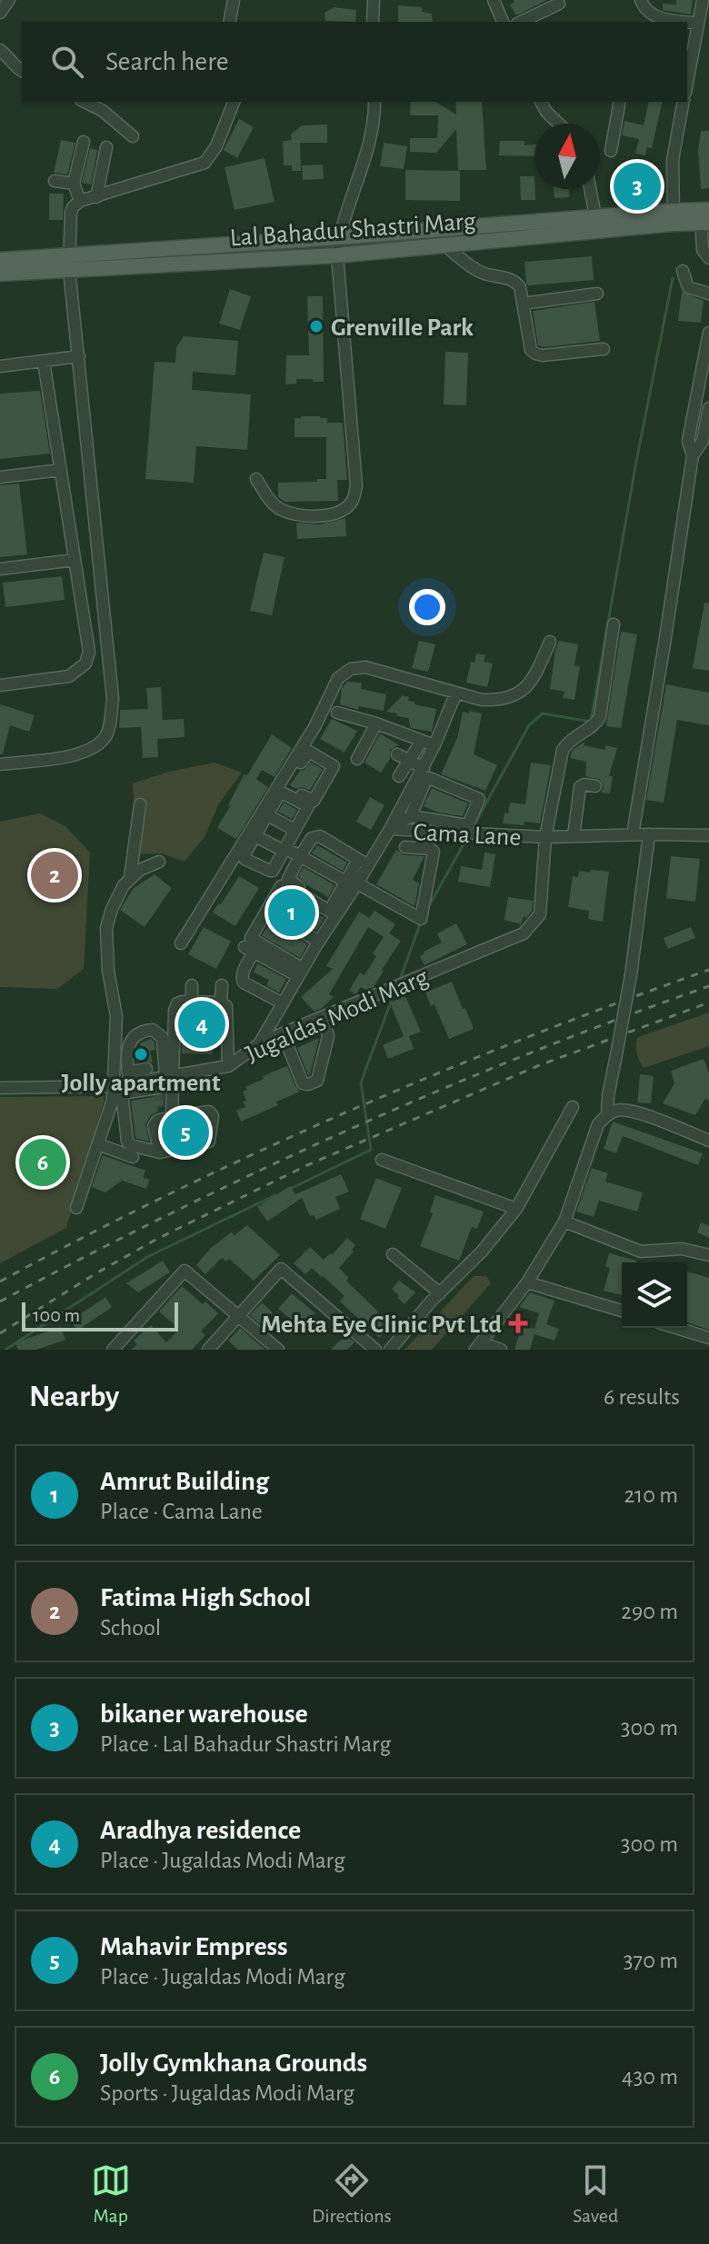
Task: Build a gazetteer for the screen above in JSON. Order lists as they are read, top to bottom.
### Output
{
  "streets": {
    "main road": ["Lal Bahadur Shastri Marg"],
    "street": ["Cama Lane", "Jugaldas Modi Marg"]
  },
  "crossings": [
    ["Cama Lane", "Jugaldas Modi Marg"]
  ],
  "places": {
    "other": ["Grenville Park", "Jolly apartment"],
    "health": ["Mehta Eye Clinic Pvt Ltd"]
  },
  "scale_bar": "100 m",
  "north": "top",
  "page": {
    "search": "Search here",
    "pins": [
      "3",
      "2",
      "1",
      "4",
      "5",
      "6"
    ],
    "scale": "100 m",
    "heading": ["Nearby", "6 results"],
    "list": [
      {
        "mark": "1",
        "name": "Amrut Building",
        "note": "Place · Cama Lane",
        "value": "210 m"
      },
      {
        "mark": "2",
        "name": "Fatima High School",
        "note": "School",
        "value": "290 m"
      },
      {
        "mark": "3",
        "name": "bikaner warehouse",
        "note": "Place · Lal Bahadur Shastri Marg",
        "value": "300 m"
      },
      {
        "mark": "4",
        "name": "Aradhya residence",
        "note": "Place · Jugaldas Modi Marg",
        "value": "300 m"
      },
      {
        "mark": "5",
        "name": "Mahavir Empress",
        "note": "Place · Jugaldas Modi Marg",
        "value": "370 m"
      },
      {
        "mark": "6",
        "name": "Jolly Gymkhana Grounds",
        "note": "Sports · Jugaldas Modi Marg",
        "value": "430 m"
      }
    ],
    "nav": ["Map", "Directions", "Saved"]
  }
}
